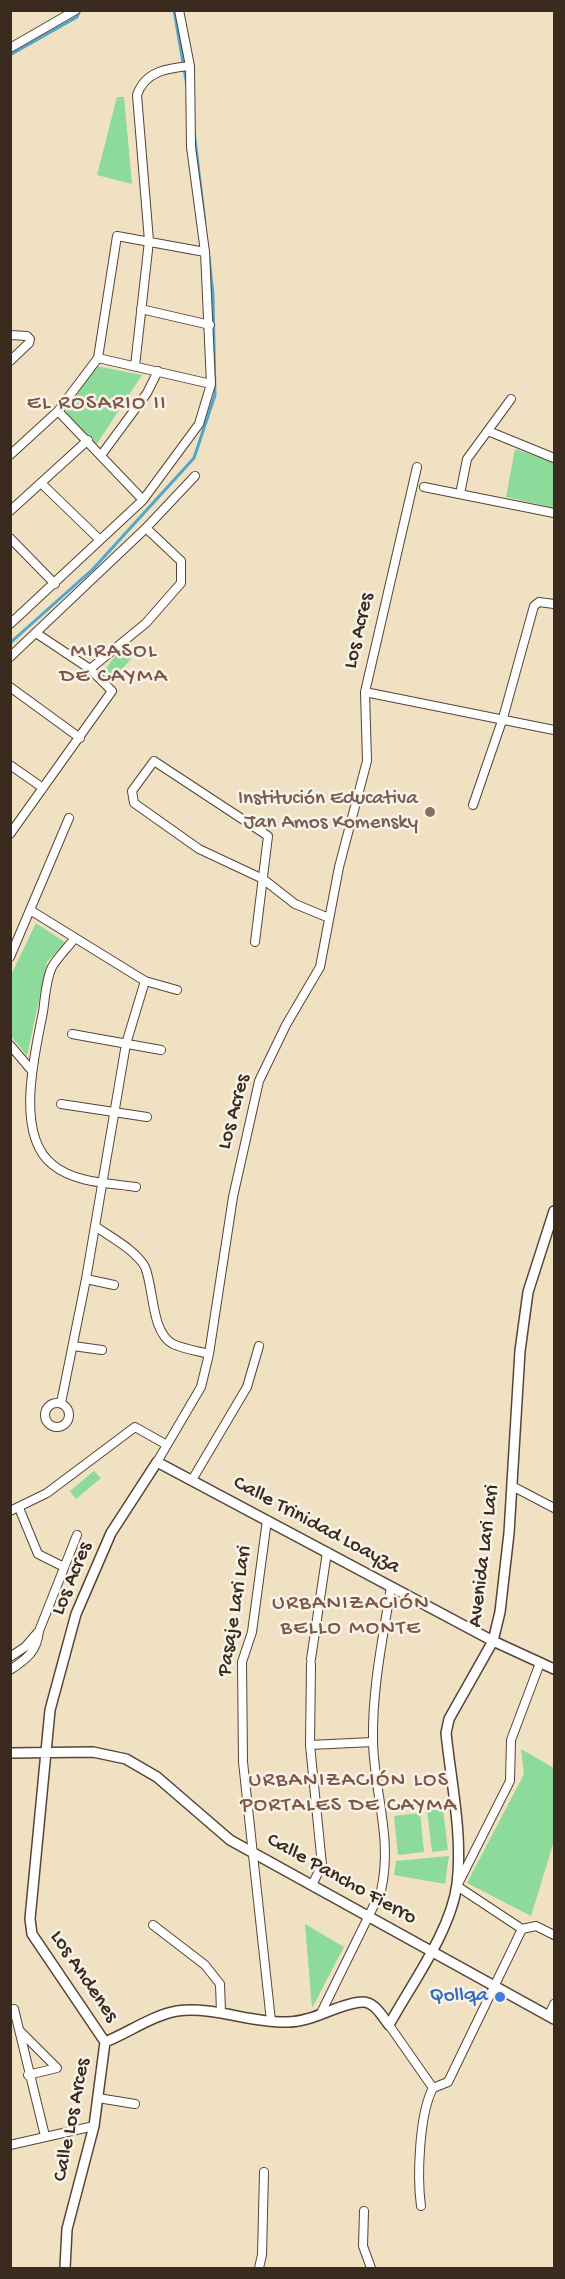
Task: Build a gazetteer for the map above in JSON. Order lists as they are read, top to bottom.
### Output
{
  "streets": {
    "street": [
      "Los Acres",
      "Calle Trinidad Loayza",
      "Avenida Lari Lari",
      "Pasaje Lari Lari",
      "Calle Pancho Fierro",
      "Los Andenes",
      "Calle Los Arces"
    ]
  },
  "crossings": [
    ["Los Acres", "Calle Trinidad Loayza"],
    ["Los Acres", "Calle Pancho Fierro"],
    ["Los Acres", "Los Andenes"],
    ["Calle Trinidad Loayza", "Avenida Lari Lari"],
    ["Calle Trinidad Loayza", "Pasaje Lari Lari"],
    ["Avenida Lari Lari", "Calle Pancho Fierro"],
    ["Avenida Lari Lari", "Calle Los Arces"],
    ["Pasaje Lari Lari", "Calle Pancho Fierro"],
    ["Calle Pancho Fierro", "Los Andenes"],
    ["Los Andenes", "Calle Los Arces"]
  ],
  "districts": [
    "EL ROSARIO II",
    "MIRASOL DE CAYMA",
    "URBANIZACIÓN BELLO MONTE",
    "URBANIZACIÓN LOS PORTALES DE CAYMA"
  ],
  "places": ["Institución Educativa Jan Amos Komensky", "Qollqa"]
}
